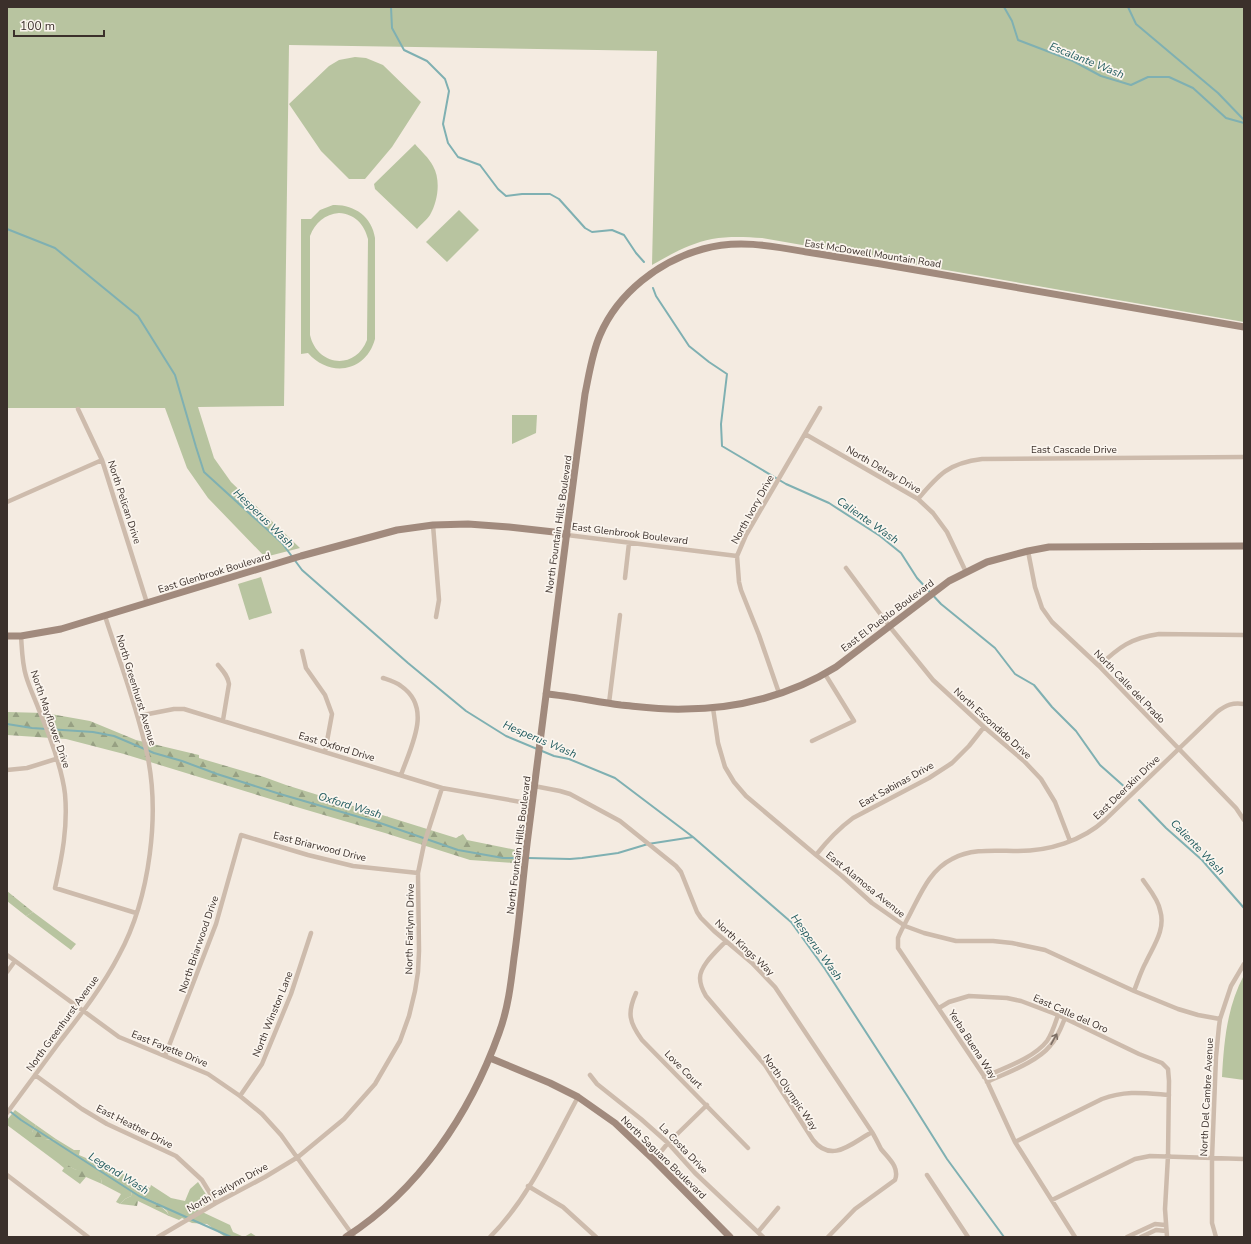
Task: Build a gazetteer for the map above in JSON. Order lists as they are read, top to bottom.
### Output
{
  "streets": {
    "street": [
      "East McDowell Mountain Road",
      "East Cascade Drive",
      "North Delray Drive",
      "North Pelican Drive",
      "North Ivory Drive",
      "North Fountain Hills Boulevard",
      "East Glenbrook Boulevard",
      "East El Pueblo Boulevard",
      "North Calle del Prado",
      "North Greenhurst Avenue",
      "North Mayflower Drive",
      "North Escondido Drive",
      "East Oxford Drive",
      "East Sabinas Drive",
      "East Deerskin Drive",
      "East Briarwood Drive",
      "East Alamosa Avenue",
      "North Fairlynn Drive",
      "North Briarwood Drive",
      "North Kings Way",
      "East Calle del Oro",
      "North Winston Lane",
      "Yerba Buena Way",
      "East Fayette Drive",
      "Love Court",
      "North Olympic Way",
      "North Del Cambre Avenue",
      "East Heather Drive",
      "La Costa Drive",
      "North Saguaro Boulevard"
    ]
  },
  "crossings": [
    ["East McDowell Mountain Road", "North Fountain Hills Boulevard"],
    ["East Cascade Drive", "North Delray Drive"],
    ["North Delray Drive", "North Ivory Drive"],
    ["North Delray Drive", "East El Pueblo Boulevard"],
    ["North Pelican Drive", "East Glenbrook Boulevard"],
    ["North Ivory Drive", "East Glenbrook Boulevard"],
    ["North Ivory Drive", "East El Pueblo Boulevard"],
    ["North Fountain Hills Boulevard", "East Glenbrook Boulevard"],
    ["North Fountain Hills Boulevard", "East El Pueblo Boulevard"],
    ["North Fountain Hills Boulevard", "East Oxford Drive"],
    ["North Fountain Hills Boulevard", "North Kings Way"],
    ["North Fountain Hills Boulevard", "East Fayette Drive"],
    ["North Fountain Hills Boulevard", "North Saguaro Boulevard"],
    ["East Glenbrook Boulevard", "North Greenhurst Avenue"],
    ["East Glenbrook Boulevard", "North Mayflower Drive"],
    ["East El Pueblo Boulevard", "North Calle del Prado"],
    ["East El Pueblo Boulevard", "North Escondido Drive"],
    ["East El Pueblo Boulevard", "East Alamosa Avenue"],
    ["North Calle del Prado", "East Deerskin Drive"],
    ["North Greenhurst Avenue", "North Mayflower Drive"],
    ["North Greenhurst Avenue", "East Oxford Drive"],
    ["North Greenhurst Avenue", "East Fayette Drive"],
    ["North Greenhurst Avenue", "East Heather Drive"],
    ["North Escondido Drive", "East Sabinas Drive"],
    ["North Escondido Drive", "East Deerskin Drive"],
    ["East Oxford Drive", "North Fairlynn Drive"],
    ["East Sabinas Drive", "East Alamosa Avenue"],
    ["East Deerskin Drive", "East Alamosa Avenue"],
    ["East Deerskin Drive", "Yerba Buena Way"],
    ["East Briarwood Drive", "North Fairlynn Drive"],
    ["East Briarwood Drive", "North Briarwood Drive"],
    ["East Alamosa Avenue", "Yerba Buena Way"],
    ["East Alamosa Avenue", "North Del Cambre Avenue"],
    ["North Fairlynn Drive", "East Fayette Drive"],
    ["North Fairlynn Drive", "East Heather Drive"],
    ["North Briarwood Drive", "East Fayette Drive"],
    ["North Kings Way", "North Olympic Way"],
    ["East Calle del Oro", "Yerba Buena Way"],
    ["North Winston Lane", "East Fayette Drive"]
  ],
  "water": [
    "Escalante Wash",
    "Hesperus Wash",
    "Caliente Wash",
    "Oxford Wash",
    "Legend Wash"
  ],
  "scale_bar": "100 m"
}
